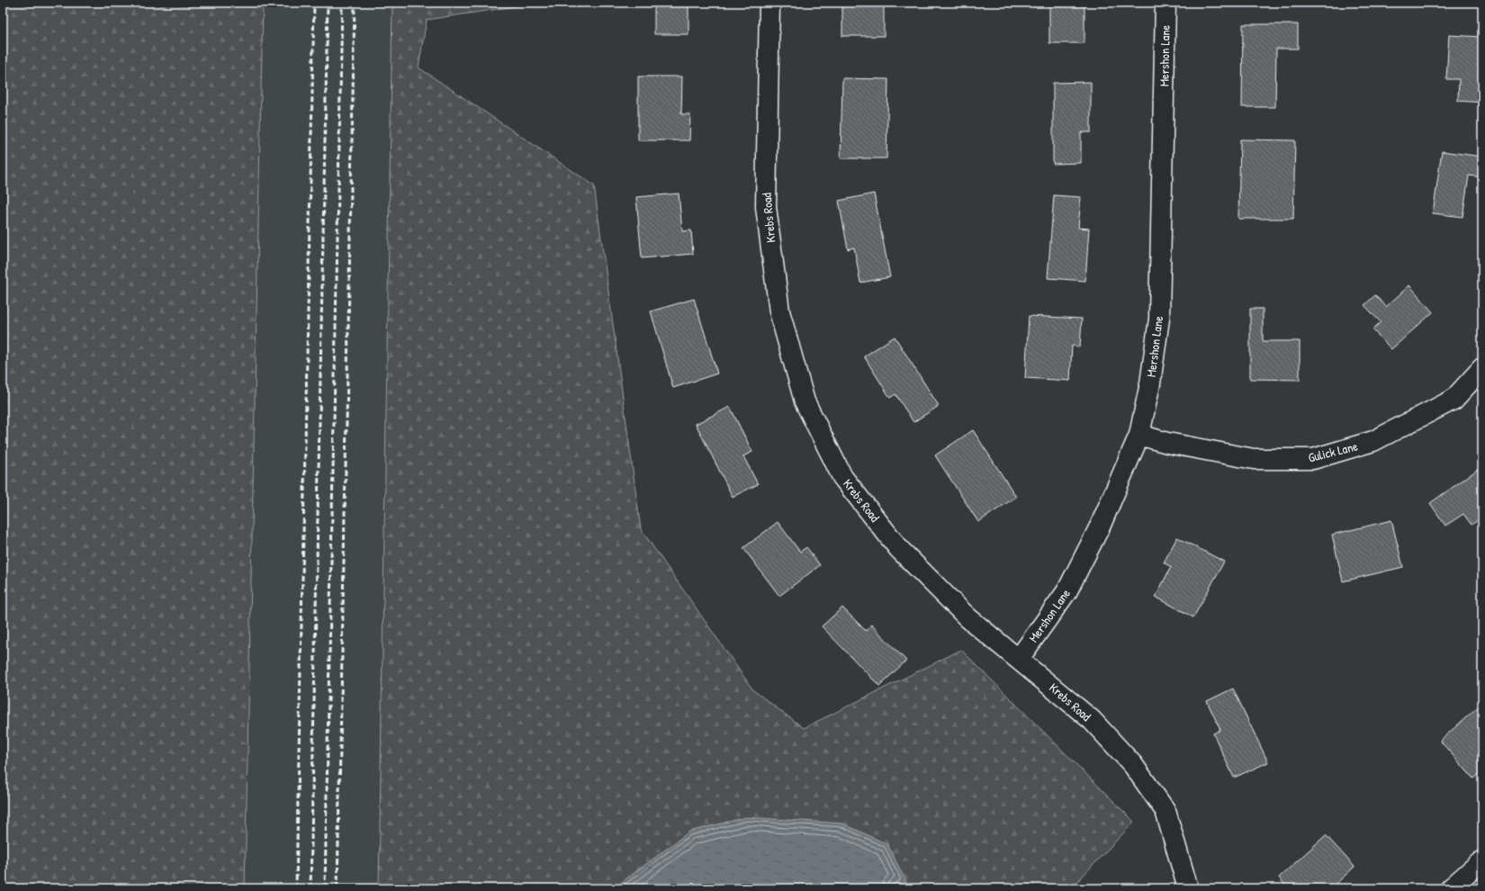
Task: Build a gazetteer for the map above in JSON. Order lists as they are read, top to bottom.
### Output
{
  "streets": {
    "street": ["Mershon Lane", "Krebs Road", "Gulick Lane"]
  },
  "crossings": [
    ["Mershon Lane", "Krebs Road"],
    ["Mershon Lane", "Gulick Lane"]
  ]
}
